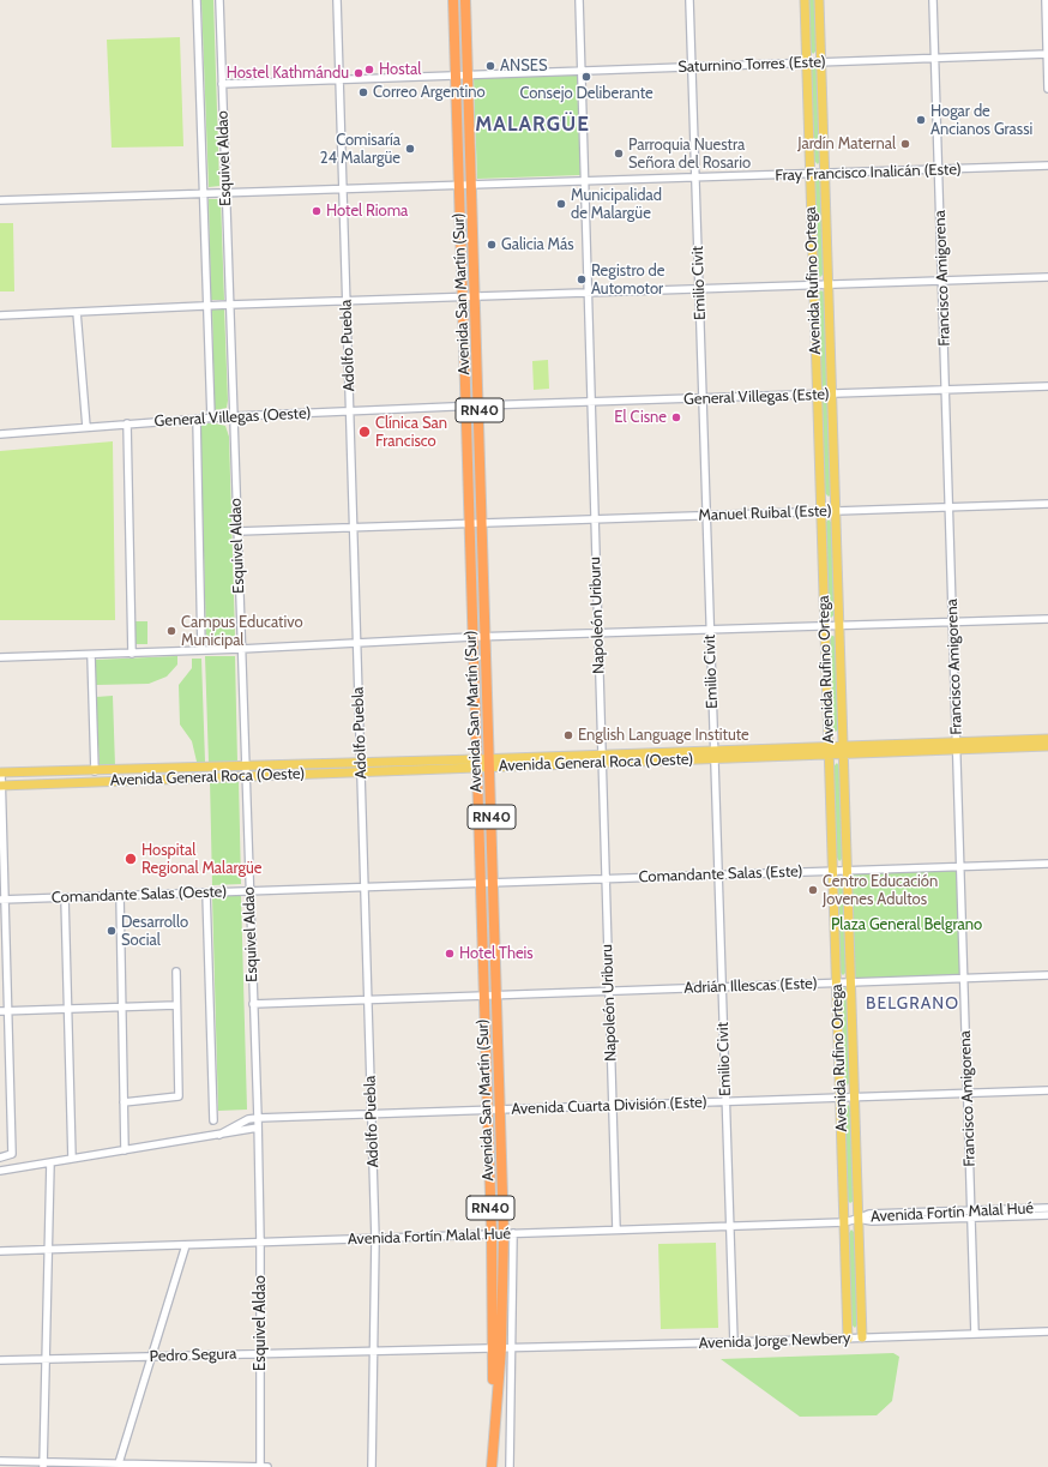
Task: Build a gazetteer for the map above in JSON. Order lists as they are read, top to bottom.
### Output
{
  "streets": {
    "highway": ["Avenida San Martín (Sur)", "RN40"],
    "main road": ["Avenida Rufino Ortega", "Avenida General Roca (Oeste)"],
    "street": [
      "Saturnino Torres (Este)",
      "Esquivel Aldao",
      "Fray Francisco Inalicán (Este)",
      "Francisco Amigorena",
      "Emilio Civit",
      "Adolfo Puebla",
      "General Villegas (Este)",
      "General Villegas (Oeste)",
      "Manuel Ruibal (Este)",
      "Napoleón Uriburu",
      "Comandante Salas (Este)",
      "Comandante Salas (Oeste)",
      "Adrián Illescas (Este)",
      "Avenida Cuarta División (Este)",
      "Avenida Fortín Malal Hué",
      "Avenida Jorge Newbery",
      "Pedro Segura"
    ]
  },
  "crossings": [
    ["Saturnino Torres (Este)", "Esquivel Aldao"],
    ["Saturnino Torres (Este)", "Francisco Amigorena"],
    ["Saturnino Torres (Este)", "Avenida Rufino Ortega"],
    ["Saturnino Torres (Este)", "Emilio Civit"],
    ["Saturnino Torres (Este)", "Avenida San Martín (Sur)"],
    ["Saturnino Torres (Este)", "Adolfo Puebla"],
    ["Saturnino Torres (Este)", "Napoleón Uriburu"],
    ["Esquivel Aldao", "Fray Francisco Inalicán (Este)"],
    ["Esquivel Aldao", "General Villegas (Oeste)"],
    ["Esquivel Aldao", "Manuel Ruibal (Este)"],
    ["Esquivel Aldao", "Avenida General Roca (Oeste)"],
    ["Esquivel Aldao", "Comandante Salas (Oeste)"],
    ["Esquivel Aldao", "Adrián Illescas (Este)"],
    ["Esquivel Aldao", "Avenida Cuarta División (Este)"],
    ["Esquivel Aldao", "Avenida Fortín Malal Hué"],
    ["Esquivel Aldao", "Pedro Segura"],
    ["Fray Francisco Inalicán (Este)", "Francisco Amigorena"],
    ["Fray Francisco Inalicán (Este)", "Avenida Rufino Ortega"],
    ["Fray Francisco Inalicán (Este)", "Emilio Civit"],
    ["Fray Francisco Inalicán (Este)", "Avenida San Martín (Sur)"],
    ["Fray Francisco Inalicán (Este)", "Adolfo Puebla"],
    ["Fray Francisco Inalicán (Este)", "Napoleón Uriburu"],
    ["Francisco Amigorena", "General Villegas (Este)"],
    ["Francisco Amigorena", "Manuel Ruibal (Este)"],
    ["Francisco Amigorena", "Avenida General Roca (Oeste)"],
    ["Francisco Amigorena", "Comandante Salas (Este)"],
    ["Francisco Amigorena", "Adrián Illescas (Este)"],
    ["Francisco Amigorena", "Avenida Cuarta División (Este)"],
    ["Francisco Amigorena", "Avenida Fortín Malal Hué"],
    ["Francisco Amigorena", "Avenida Jorge Newbery"],
    ["Avenida Rufino Ortega", "General Villegas (Este)"],
    ["Avenida Rufino Ortega", "Manuel Ruibal (Este)"],
    ["Avenida Rufino Ortega", "Avenida General Roca (Oeste)"],
    ["Avenida Rufino Ortega", "Comandante Salas (Este)"],
    ["Avenida Rufino Ortega", "Adrián Illescas (Este)"],
    ["Avenida Rufino Ortega", "Avenida Cuarta División (Este)"],
    ["Avenida Rufino Ortega", "Avenida Fortín Malal Hué"],
    ["Avenida Rufino Ortega", "Avenida Jorge Newbery"],
    ["Emilio Civit", "General Villegas (Este)"],
    ["Emilio Civit", "Manuel Ruibal (Este)"],
    ["Emilio Civit", "Avenida General Roca (Oeste)"],
    ["Emilio Civit", "Comandante Salas (Este)"],
    ["Emilio Civit", "Adrián Illescas (Este)"],
    ["Emilio Civit", "Avenida Cuarta División (Este)"],
    ["Emilio Civit", "Avenida Fortín Malal Hué"],
    ["Emilio Civit", "Avenida Jorge Newbery"],
    ["Avenida San Martín (Sur)", "General Villegas (Este)"],
    ["Avenida San Martín (Sur)", "General Villegas (Oeste)"],
    ["Avenida San Martín (Sur)", "Manuel Ruibal (Este)"],
    ["Avenida San Martín (Sur)", "Avenida General Roca (Oeste)"],
    ["Avenida San Martín (Sur)", "Comandante Salas (Este)"],
    ["Avenida San Martín (Sur)", "Comandante Salas (Oeste)"],
    ["Avenida San Martín (Sur)", "Adrián Illescas (Este)"],
    ["Avenida San Martín (Sur)", "Avenida Cuarta División (Este)"],
    ["Avenida San Martín (Sur)", "Avenida Fortín Malal Hué"],
    ["Avenida San Martín (Sur)", "Avenida Jorge Newbery"],
    ["Avenida San Martín (Sur)", "Pedro Segura"],
    ["Adolfo Puebla", "General Villegas (Oeste)"],
    ["Adolfo Puebla", "Manuel Ruibal (Este)"],
    ["Adolfo Puebla", "Avenida General Roca (Oeste)"],
    ["Adolfo Puebla", "Comandante Salas (Oeste)"],
    ["Adolfo Puebla", "Adrián Illescas (Este)"],
    ["Adolfo Puebla", "Avenida Cuarta División (Este)"],
    ["Adolfo Puebla", "Avenida Fortín Malal Hué"],
    ["Adolfo Puebla", "Pedro Segura"],
    ["General Villegas (Este)", "General Villegas (Oeste)"],
    ["General Villegas (Este)", "Napoleón Uriburu"],
    ["Manuel Ruibal (Este)", "Napoleón Uriburu"],
    ["Napoleón Uriburu", "Avenida General Roca (Oeste)"],
    ["Napoleón Uriburu", "Comandante Salas (Este)"],
    ["Napoleón Uriburu", "Adrián Illescas (Este)"],
    ["Napoleón Uriburu", "Avenida Cuarta División (Este)"],
    ["Napoleón Uriburu", "Avenida Fortín Malal Hué"],
    ["Comandante Salas (Este)", "Comandante Salas (Oeste)"],
    ["Avenida Jorge Newbery", "Pedro Segura"]
  ],
  "districts": ["MALARGÜE", "BELGRANO"],
  "parks": ["Plaza General Belgrano"],
  "places": [
    "ANSES",
    "Hostal",
    "Hostel Kathmándu",
    "Consejo Deliberante",
    "Correo Argentino",
    "Hogar de Ancianos Grassi",
    "Jardín Maternal",
    "Comisaría 24 Malargüe",
    "Parroquia Nuestra Señora del Rosario",
    "Municipalidad de Malargüe",
    "Hotel Rioma",
    "Galicia Más",
    "Registro de Automotor",
    "El Cisne",
    "Clínica San Francisco",
    "Campus Educativo Municipal",
    "English Language Institute",
    "Hospital Regional Malargüe",
    "Centro Educación Jovenes Adultos",
    "Desarrollo Social",
    "Hotel Theis"
  ]
}
